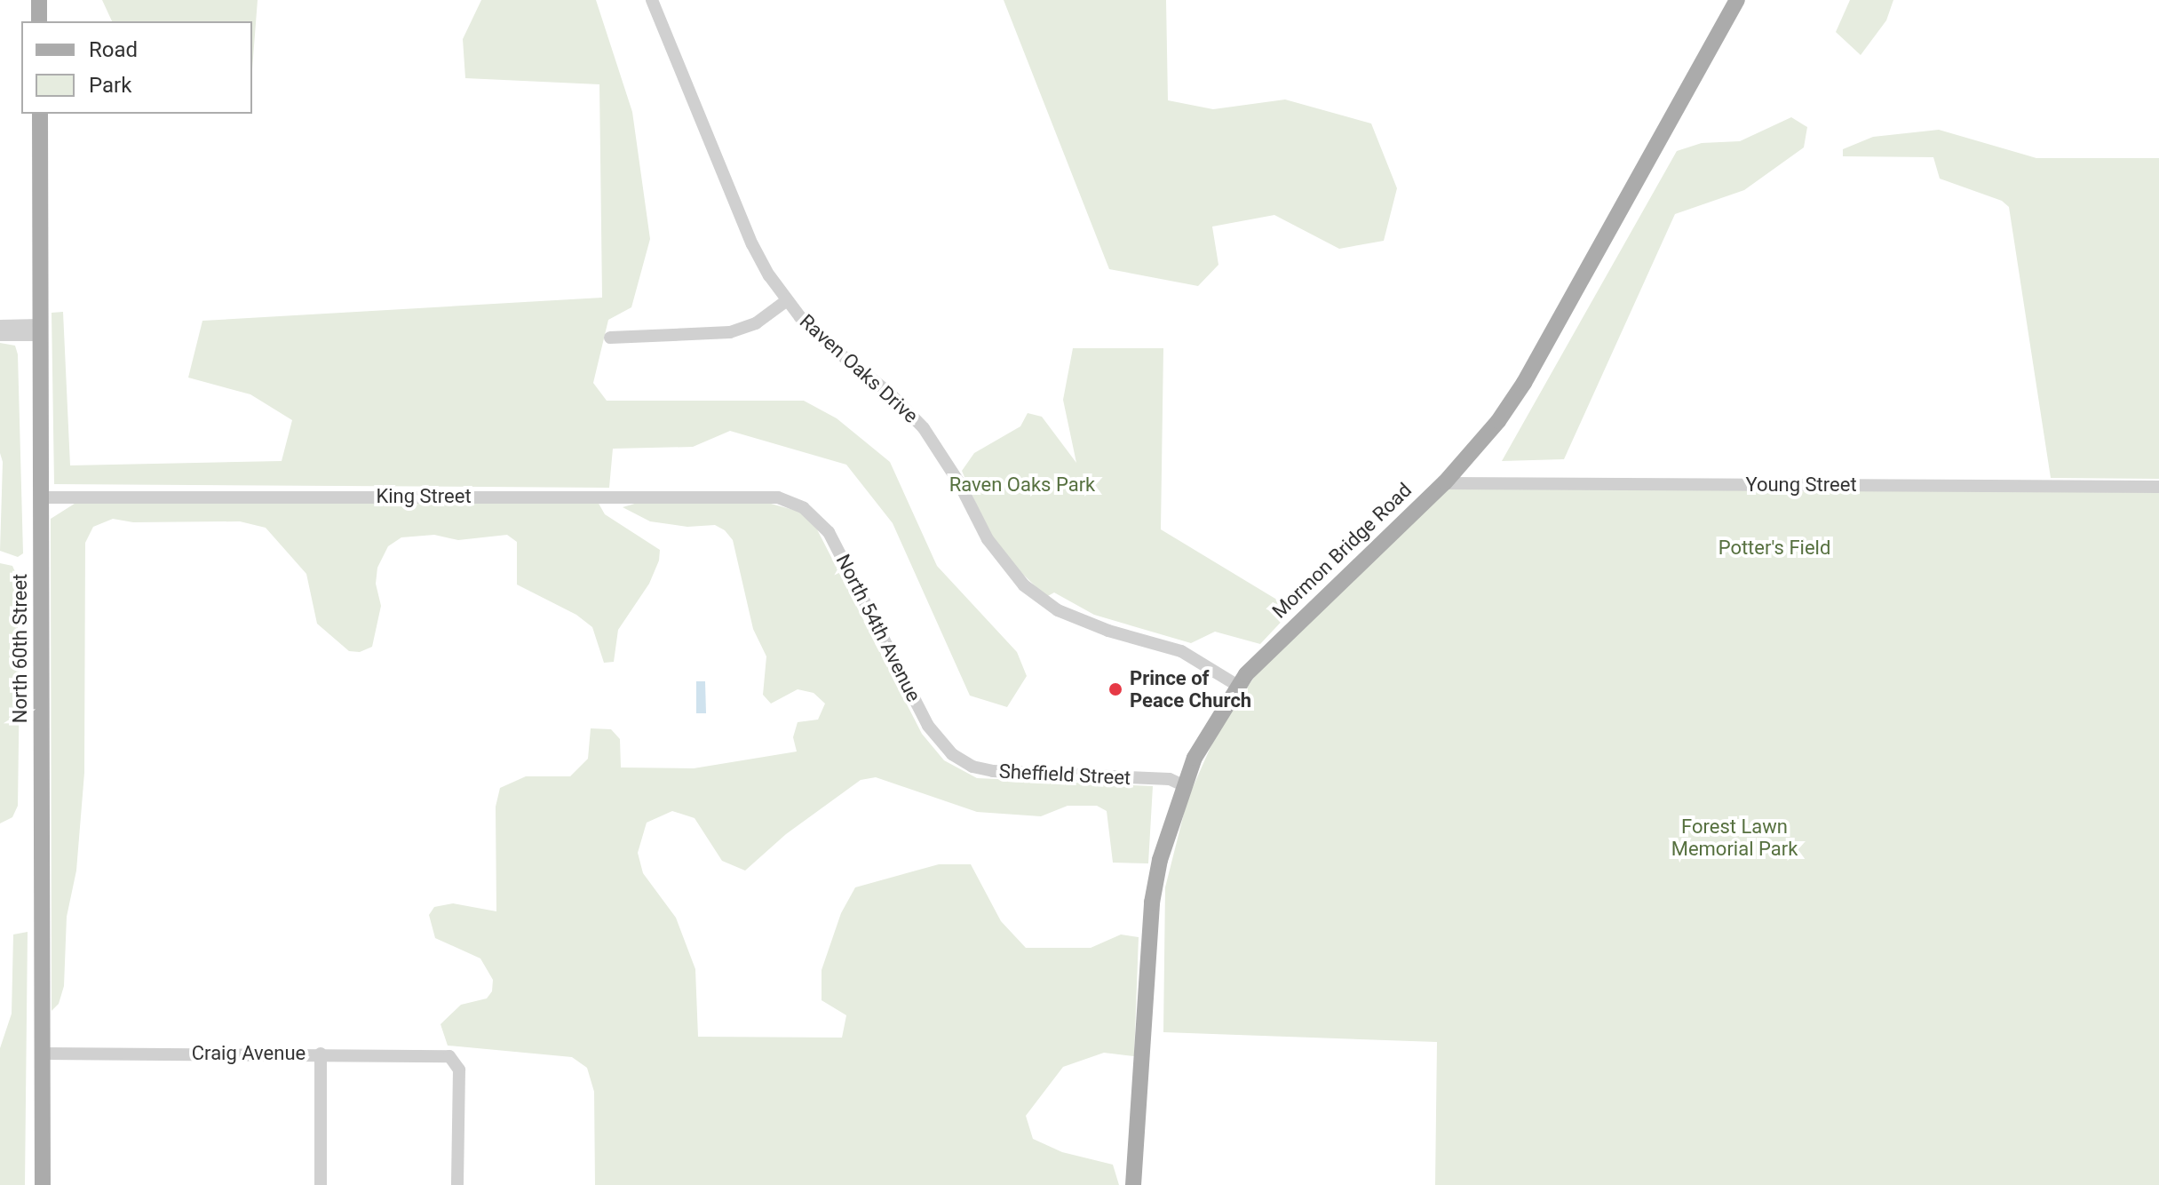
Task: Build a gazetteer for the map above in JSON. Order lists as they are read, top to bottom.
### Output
{
  "streets": {
    "main road": ["Mormon Bridge Road", "North 60th Street"],
    "street": [
      "Raven Oaks Drive",
      "Young Street",
      "King Street",
      "North 54th Avenue",
      "Sheffield Street",
      "Craig Avenue"
    ]
  },
  "crossings": [
    ["Raven Oaks Drive", "Mormon Bridge Road"],
    ["Young Street", "Mormon Bridge Road"],
    ["King Street", "North 54th Avenue"],
    ["King Street", "North 60th Street"],
    ["Mormon Bridge Road", "Sheffield Street"],
    ["North 54th Avenue", "Sheffield Street"],
    ["North 60th Street", "Craig Avenue"]
  ],
  "parks": ["Raven Oaks Park", "Potter's Field", "Forest Lawn Memorial Park"],
  "places": ["Prince of Peace Church"],
  "legend": ["Road", "Park"]
}
